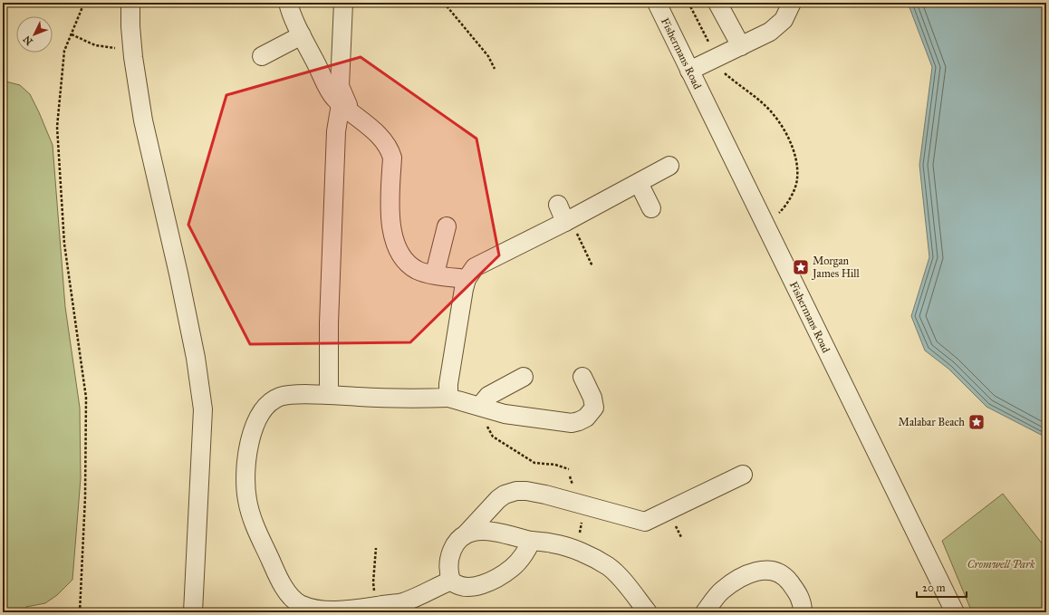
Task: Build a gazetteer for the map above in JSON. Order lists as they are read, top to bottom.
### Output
{
  "streets": {
    "street": ["Fishermans Road"]
  },
  "parks": ["Cromwell Park"],
  "places": {
    "place": ["Morgan James Hill", "Malabar Beach"]
  },
  "scale_bar": "20 m",
  "north": "bottom left"
}
